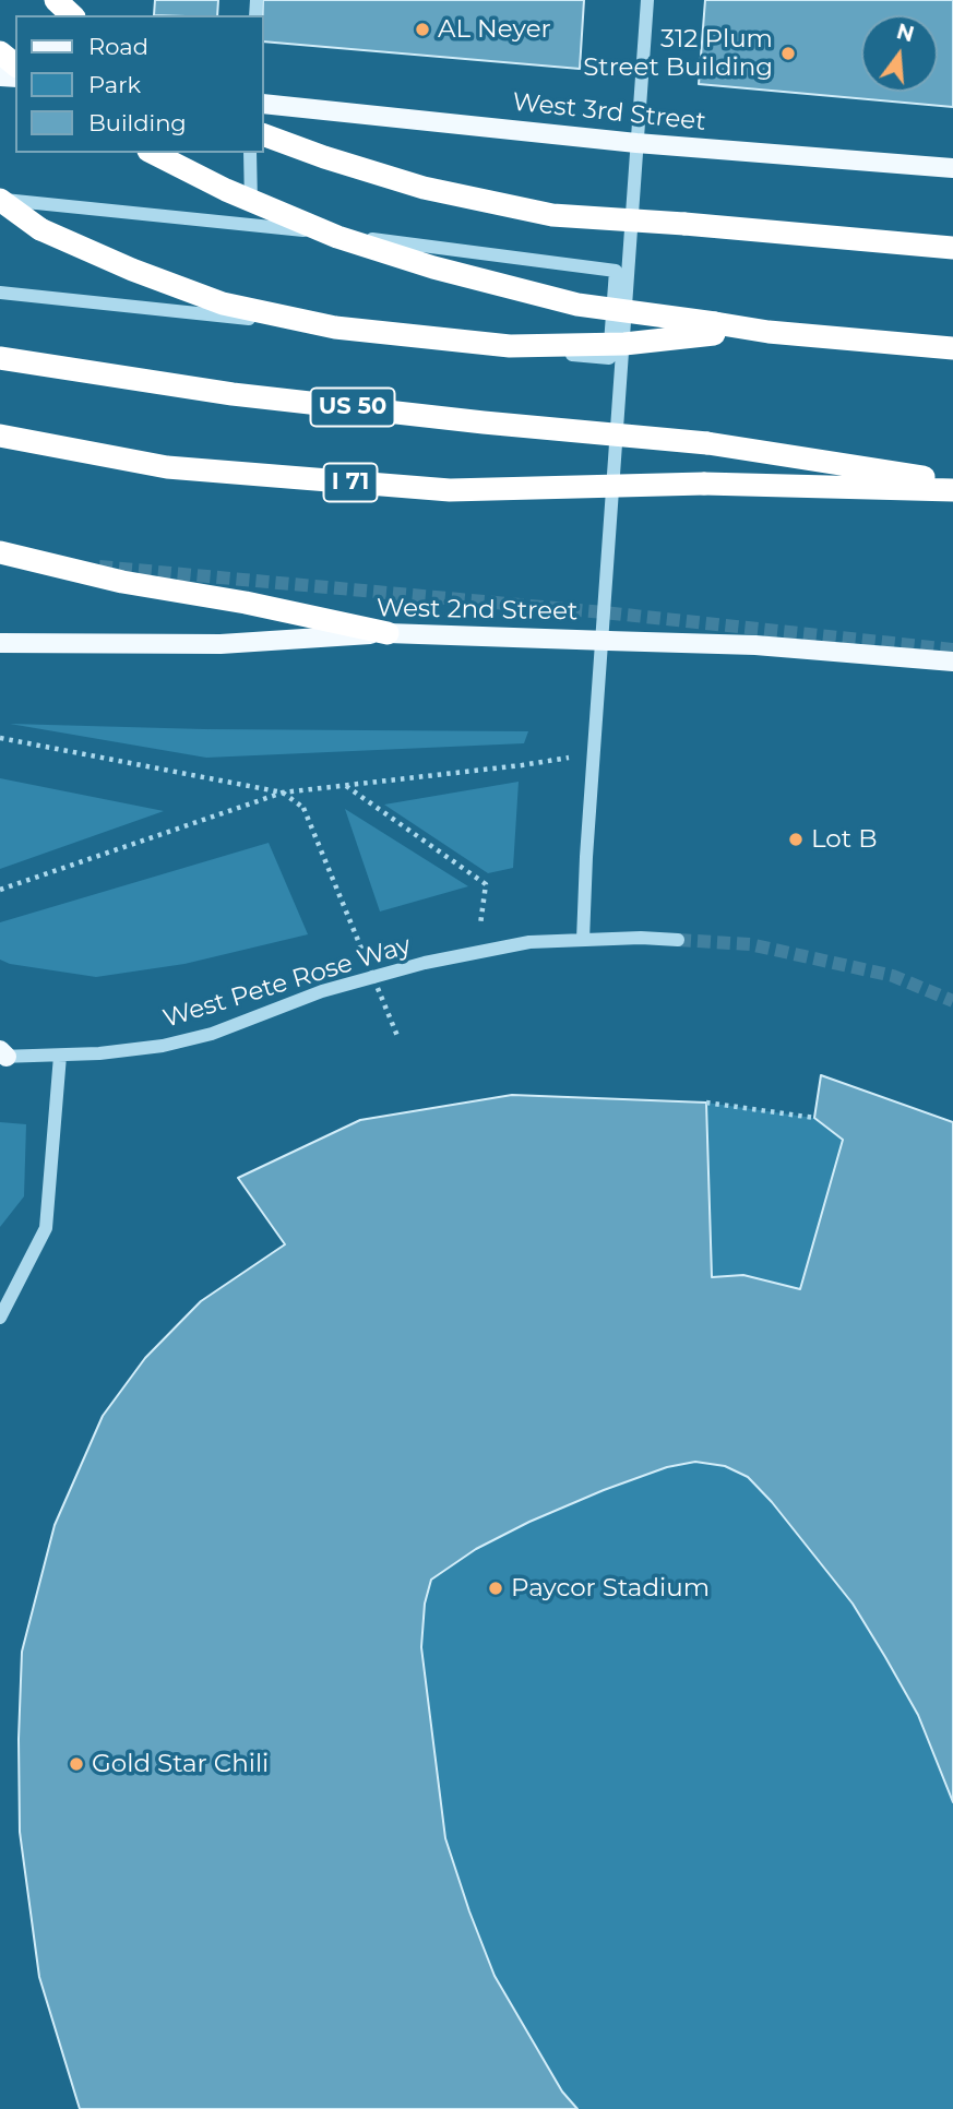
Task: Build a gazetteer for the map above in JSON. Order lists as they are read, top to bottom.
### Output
{
  "streets": {
    "highway": ["US 50", "I 71"],
    "main road": ["West 3rd Street", "West 2nd Street"],
    "street": ["West Pete Rose Way"]
  },
  "places": [
    "AL Neyer",
    "312 Plum Street Building",
    "Lot B",
    "Paycor Stadium",
    "Gold Star Chili"
  ],
  "legend": ["Road", "Park", "Building"],
  "north": "top"
}
